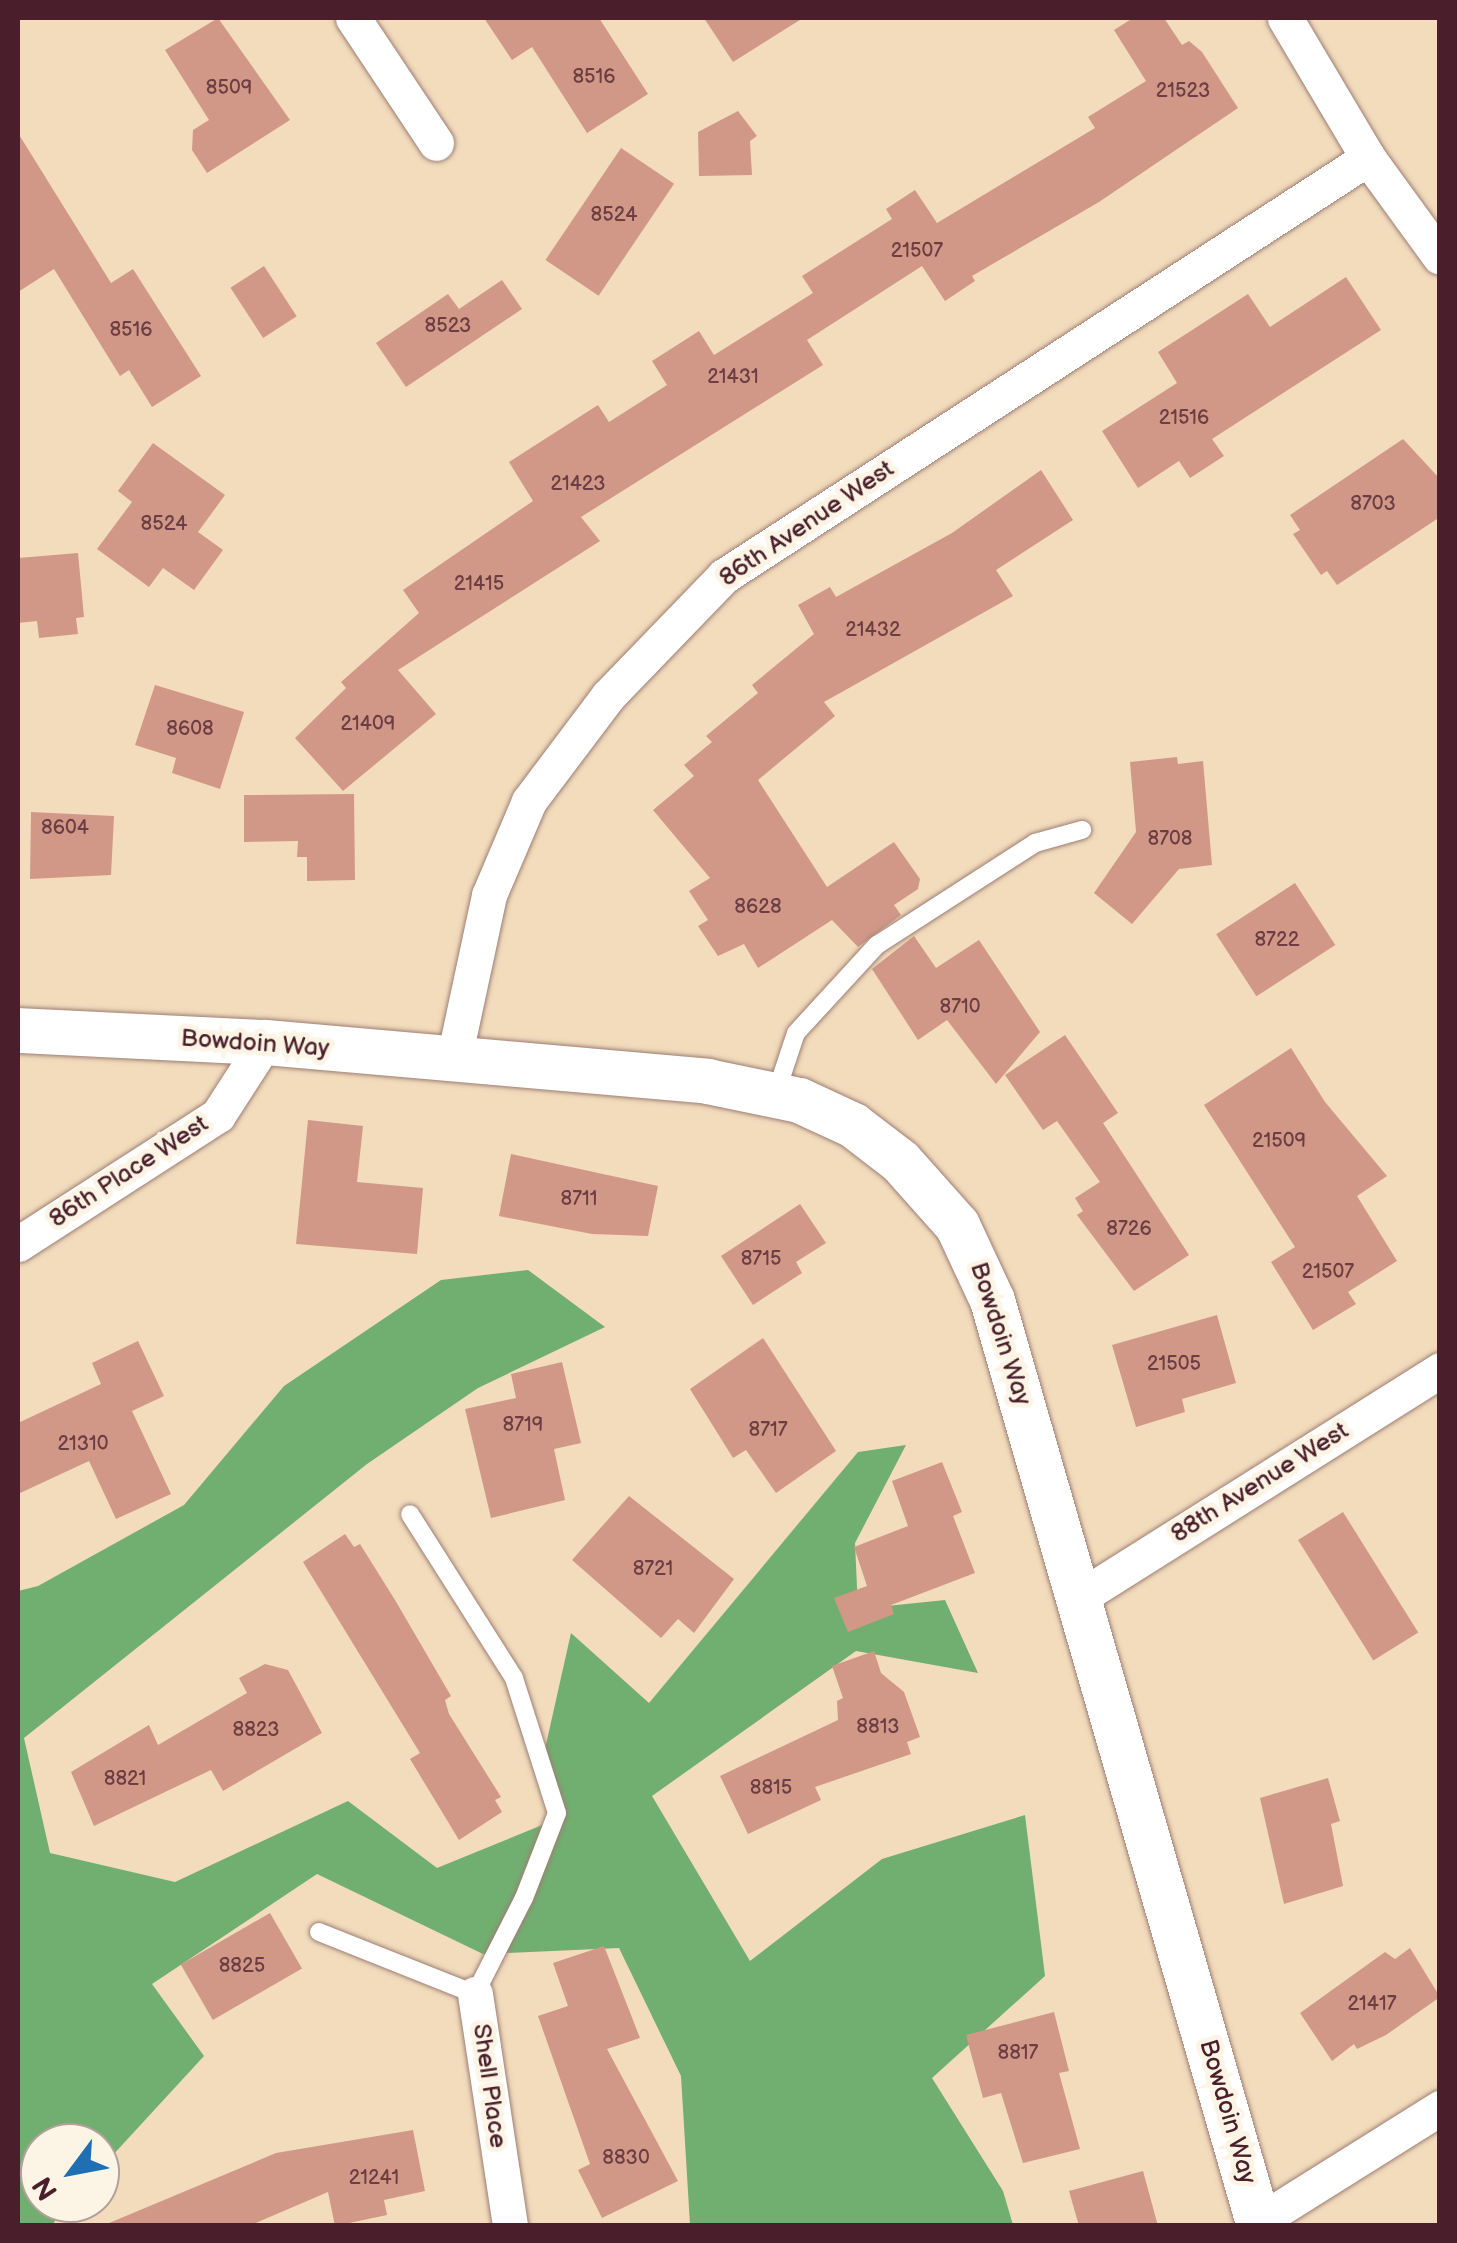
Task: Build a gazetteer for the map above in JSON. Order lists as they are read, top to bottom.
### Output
{
  "streets": {
    "street": [
      "86th Avenue West",
      "Bowdoin Way",
      "86th Place West",
      "88th Avenue West",
      "Shell Place"
    ]
  },
  "crossings": [
    ["86th Avenue West", "Bowdoin Way"],
    ["Bowdoin Way", "86th Place West"],
    ["Bowdoin Way", "88th Avenue West"]
  ],
  "house_numbers": [
    "8516",
    "8509",
    "21523",
    "8524",
    "21507",
    "8523",
    "8516",
    "21431",
    "21516",
    "21423",
    "8703",
    "8524",
    "21415",
    "21432",
    "21409",
    "8608",
    "8604",
    "8708",
    "8628",
    "8722",
    "8710",
    "21509",
    "8711",
    "8726",
    "8715",
    "21507",
    "21505",
    "8719",
    "8717",
    "21310",
    "8721",
    "8813",
    "8823",
    "8821",
    "8815",
    "8825",
    "21417",
    "8817",
    "8830",
    "21241"
  ],
  "north": "bottom left"
}
